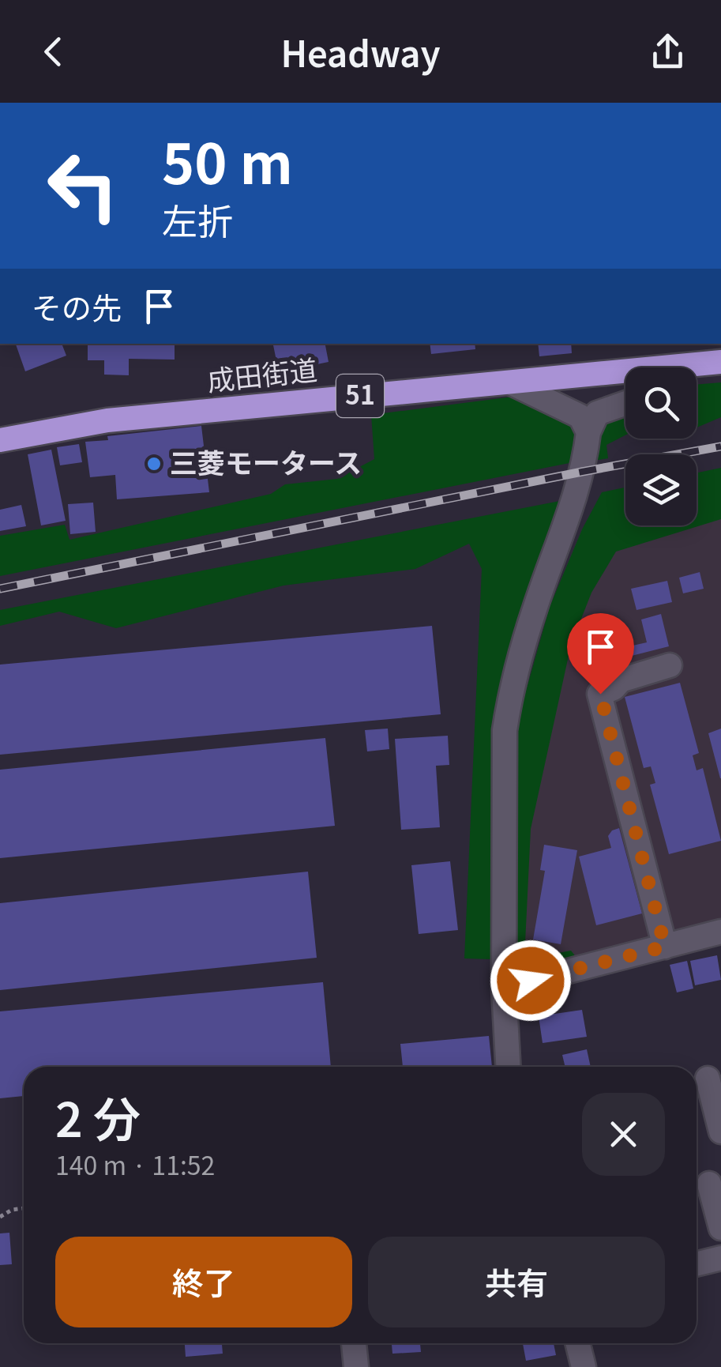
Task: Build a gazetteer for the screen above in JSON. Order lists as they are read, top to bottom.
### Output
{
  "streets": {
    "highway": ["成田街道", "51"]
  },
  "places": ["三菱モータース"],
  "page": {
    "header": "Headway",
    "turn": ["50 m", "左折"],
    "then": "その先",
    "heading": ["2 分", "140 m · 11:52"],
    "buttons": ["終了", "共有"]
  }
}
